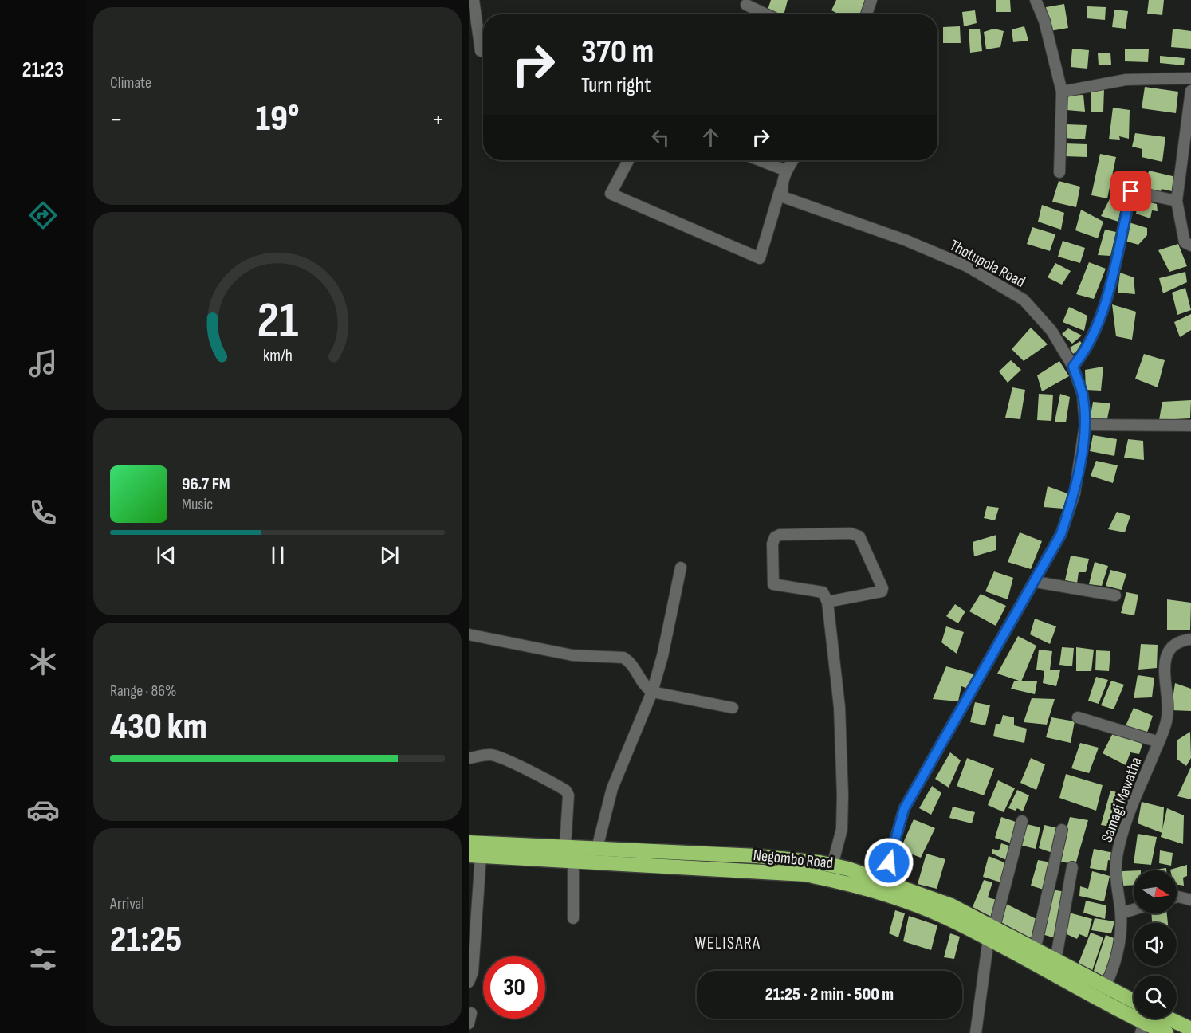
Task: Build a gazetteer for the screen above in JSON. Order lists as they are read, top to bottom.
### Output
{
  "streets": {
    "highway": ["Negombo Road"],
    "street": ["Thotupola Road", "Samagi Mawatha"]
  },
  "crossings": [
    ["Thotupola Road", "Negombo Road"],
    ["Samagi Mawatha", "Negombo Road"]
  ],
  "districts": ["WELISARA"],
  "north": "right",
  "page": {
    "tabs": "21:23",
    "tile": [
      "Climate",
      ["Range · 86%", "430 km"],
      ["Arrival", "21:25"]
    ],
    "turn": ["370 m", "Turn right"],
    "heat": ["−", "19°", "+"],
    "song": ["96.7 FM", "Music"],
    "limit": "30",
    "trip": "21:25 · 2 min · 500 m",
    "gauge": ["21", "km/h"]
  }
}
